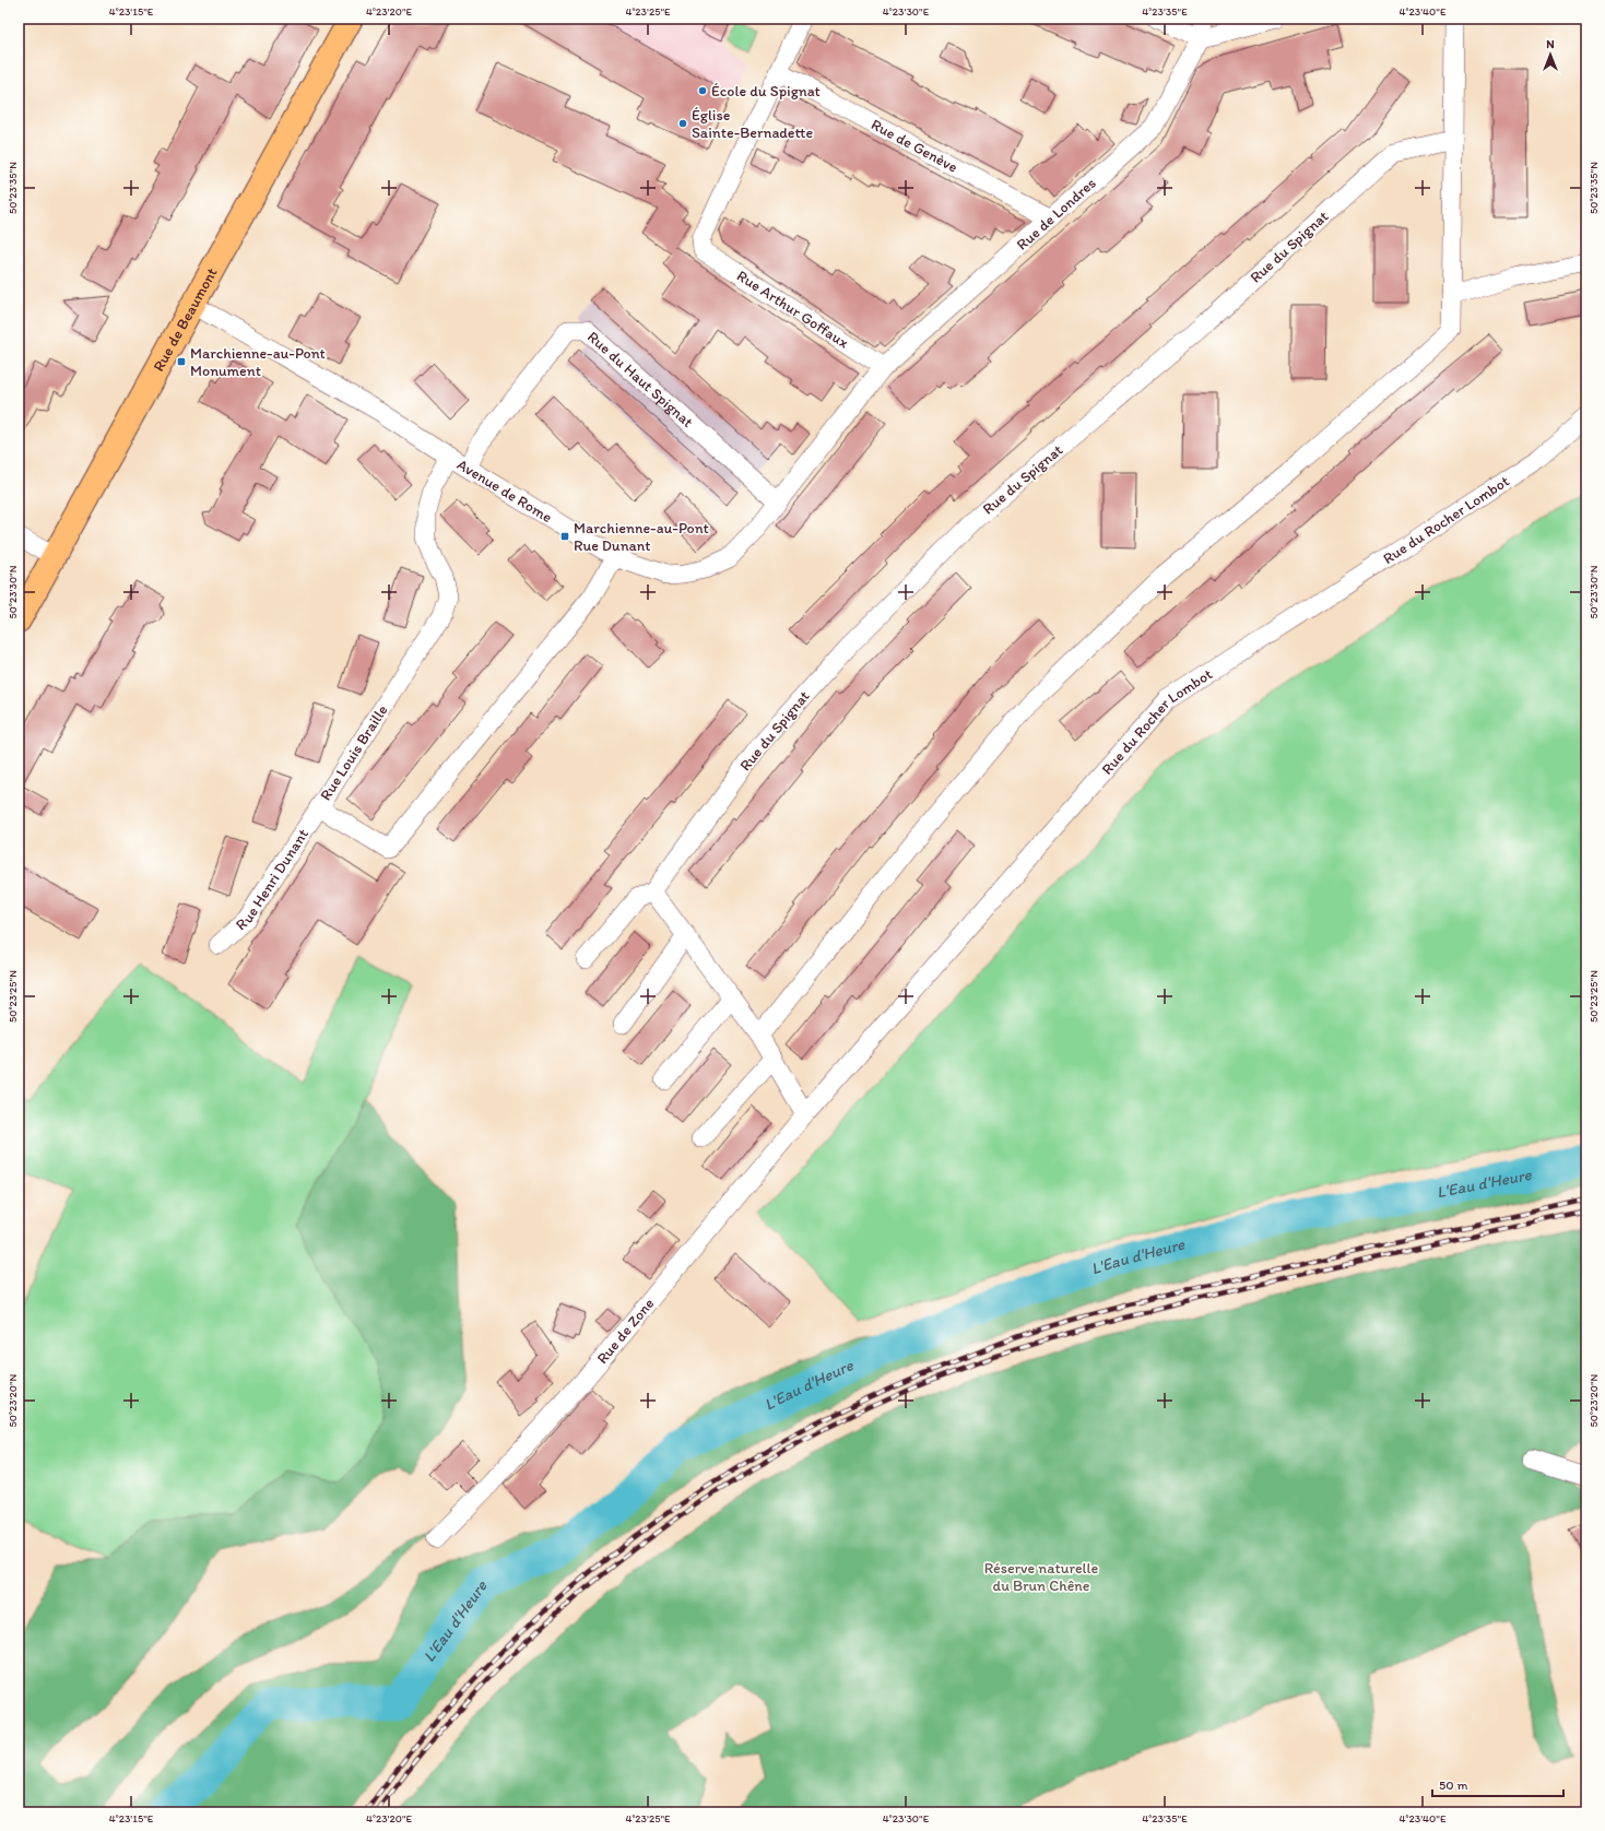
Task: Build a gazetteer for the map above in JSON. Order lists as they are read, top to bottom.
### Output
{
  "streets": {
    "main road": ["Rue de Beaumont"],
    "street": [
      "Rue de Genève",
      "Rue de Londres",
      "Rue du Spignat",
      "Rue Arthur Goffaux",
      "Rue du Haut Spignat",
      "Avenue de Rome",
      "Rue du Rocher Lombot",
      "Rue Louis Braille",
      "Rue Henri Dunant",
      "Rue de Zone"
    ]
  },
  "crossings": [
    ["Rue de Genève", "Rue de Londres"],
    ["Rue de Genève", "Rue Arthur Goffaux"],
    ["Rue de Londres", "Rue Arthur Goffaux"],
    ["Rue de Londres", "Avenue de Rome"],
    ["Rue Arthur Goffaux", "Avenue de Rome"],
    ["Rue de Beaumont", "Avenue de Rome"],
    ["Rue du Haut Spignat", "Avenue de Rome"],
    ["Avenue de Rome", "Rue Louis Braille"],
    ["Rue du Rocher Lombot", "Rue de Zone"],
    ["Rue Louis Braille", "Rue Henri Dunant"]
  ],
  "water": ["L'Eau d'Heure"],
  "parks": ["Réserve naturelle du Brun Chêne"],
  "places": {
    "other": ["École du Spignat", "Église Sainte-Bernadette"],
    "transit": ["Marchienne-au-Pont Monument", "Marchienne-au-Pont Rue Dunant"]
  },
  "scale_bar": "50 m",
  "north": "top",
  "coordinates": [
    "4°23'15\"E",
    "4°23'20\"E",
    "4°23'25\"E",
    "4°23'30\"E",
    "4°23'35\"E",
    "4°23'40\"E",
    "50°23'35\"N",
    "50°23'30\"N",
    "50°23'25\"N",
    "50°23'20\"N"
  ]
}
